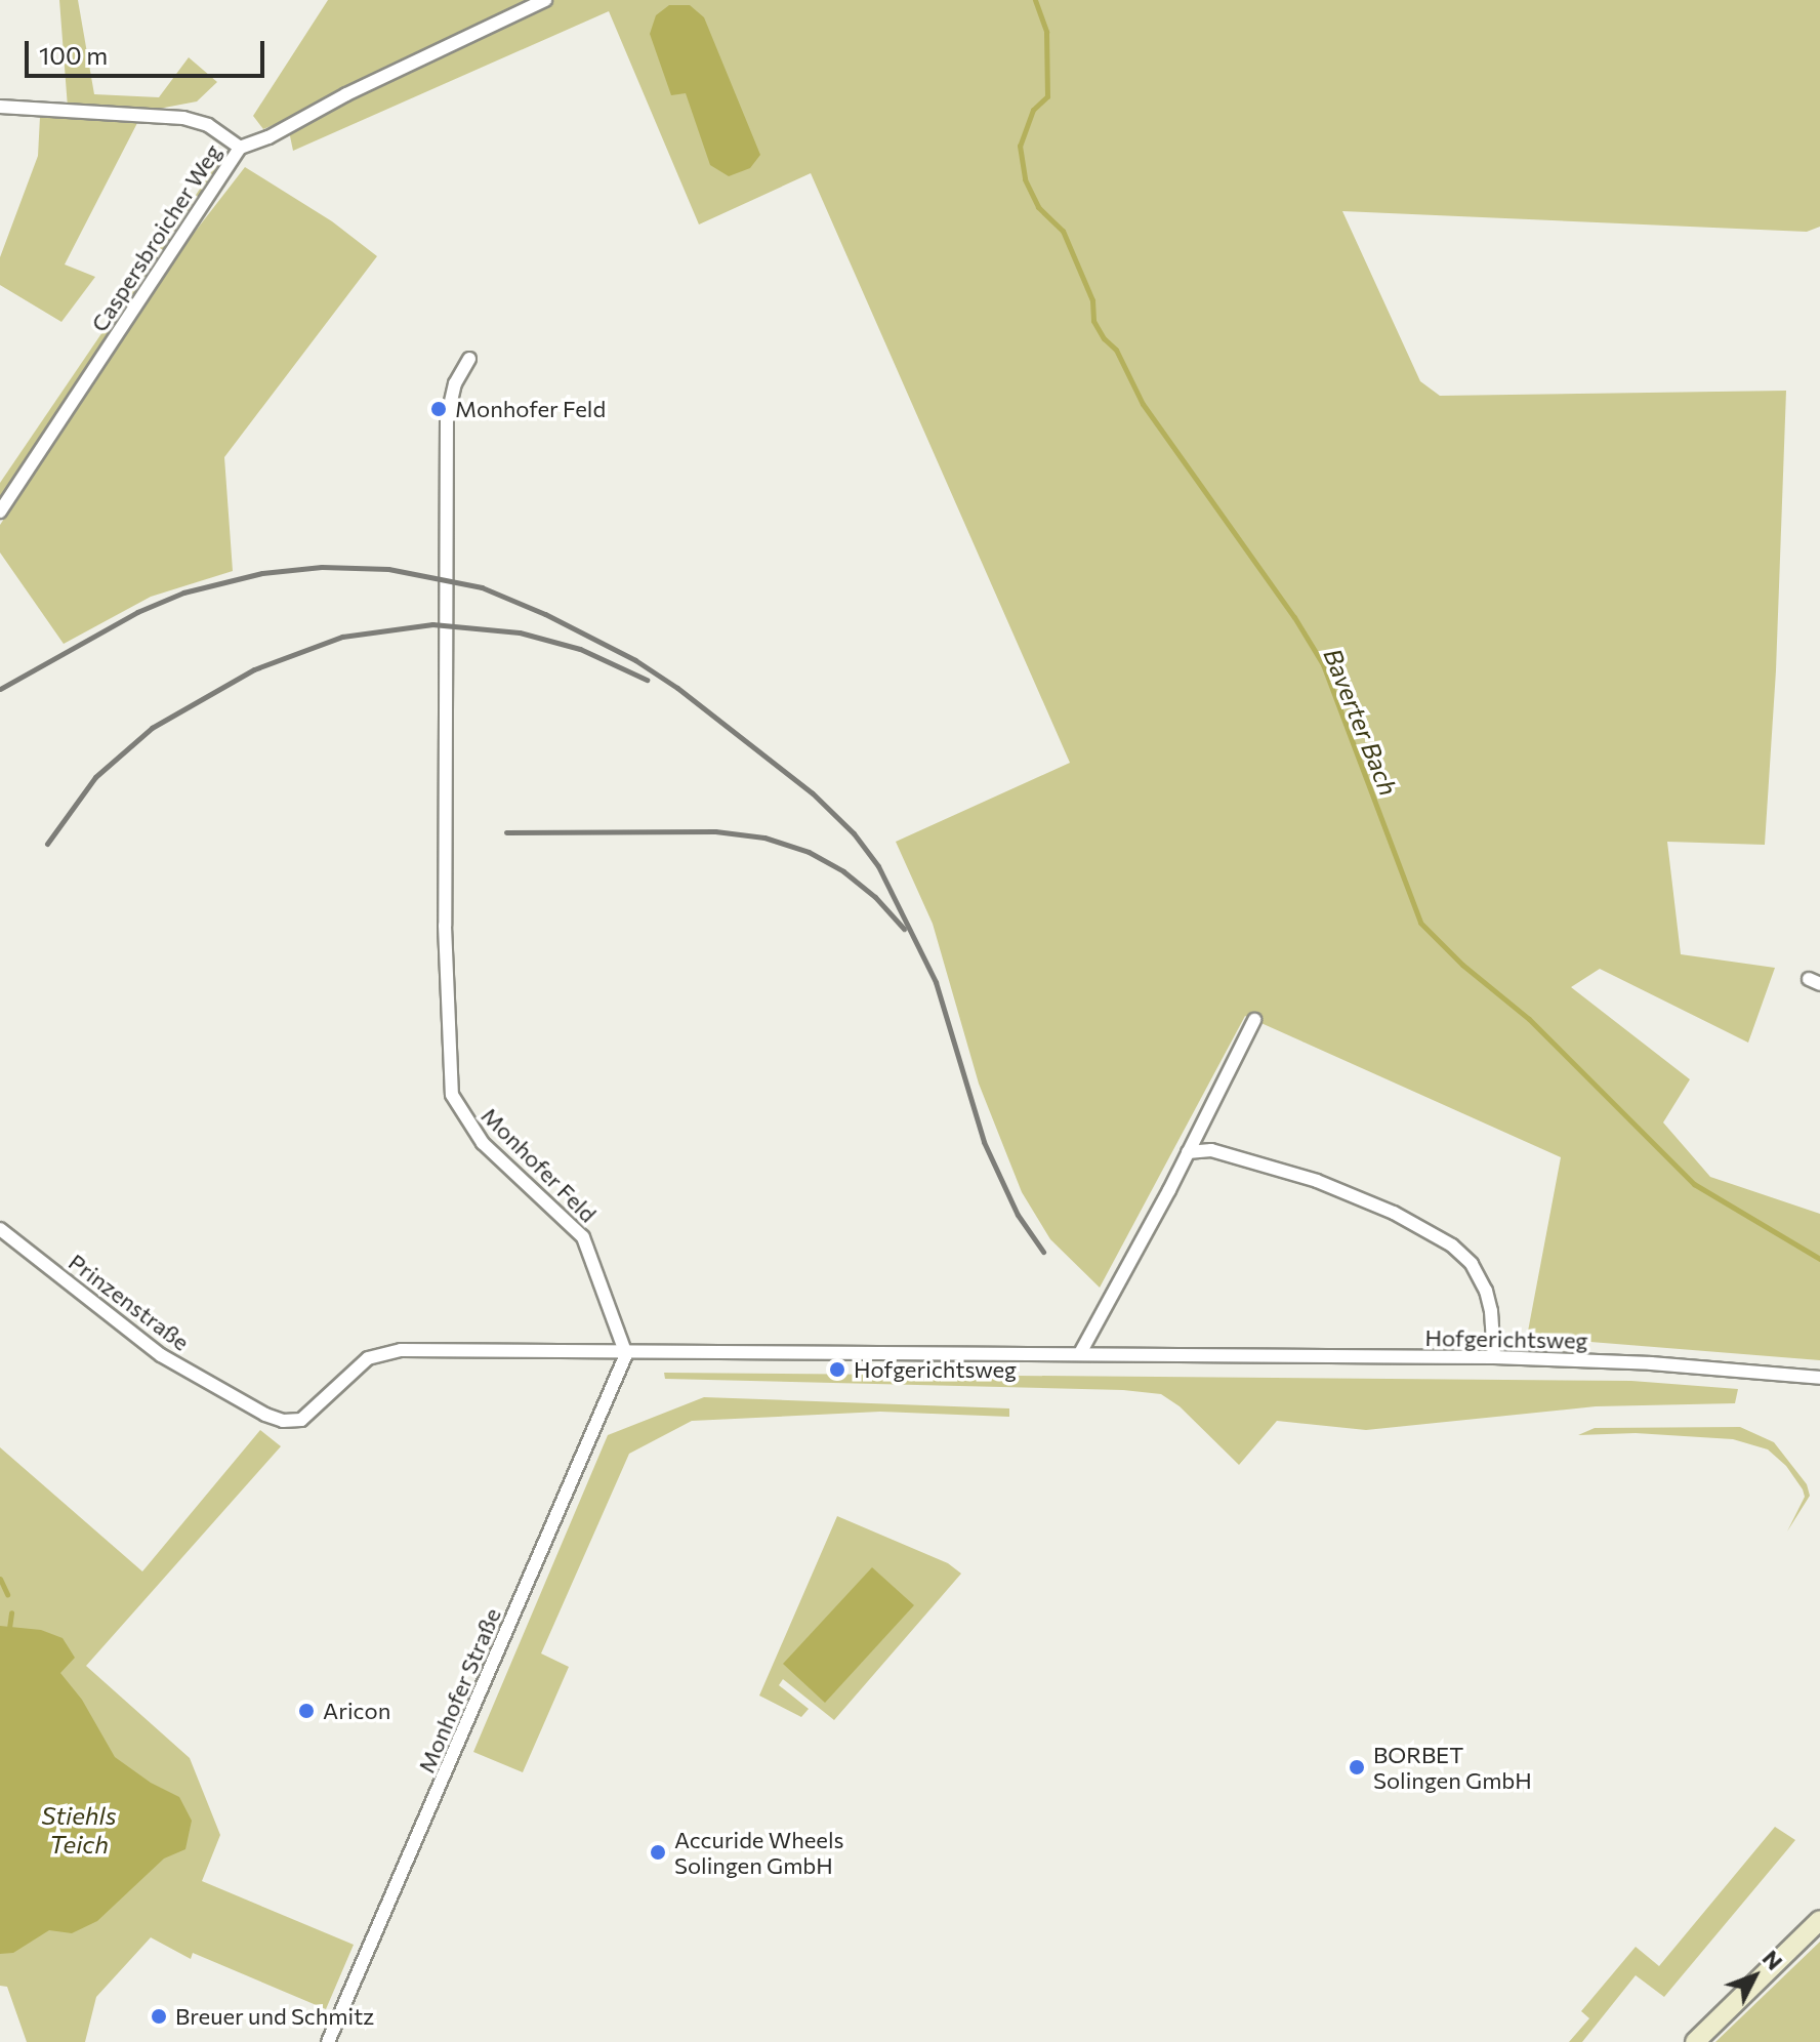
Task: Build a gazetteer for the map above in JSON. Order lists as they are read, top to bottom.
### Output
{
  "streets": {
    "street": [
      "Caspersbroicher Weg",
      "Monhofer Feld",
      "Prinzenstraße",
      "Hofgerichtsweg",
      "Monhofer Straße"
    ]
  },
  "crossings": [
    ["Monhofer Feld", "Hofgerichtsweg"],
    ["Monhofer Feld", "Monhofer Straße"],
    ["Prinzenstraße", "Hofgerichtsweg"],
    ["Hofgerichtsweg", "Monhofer Straße"]
  ],
  "water": ["Baverter Bach", "Stiehls Teich"],
  "places": [
    "Monhofer Feld",
    "Hofgerichtsweg",
    "Aricon",
    "BORBET Solingen GmbH",
    "Accuride Wheels Solingen GmbH",
    "Breuer und Schmitz"
  ],
  "scale_bar": "100 m",
  "north": "top right"
}
